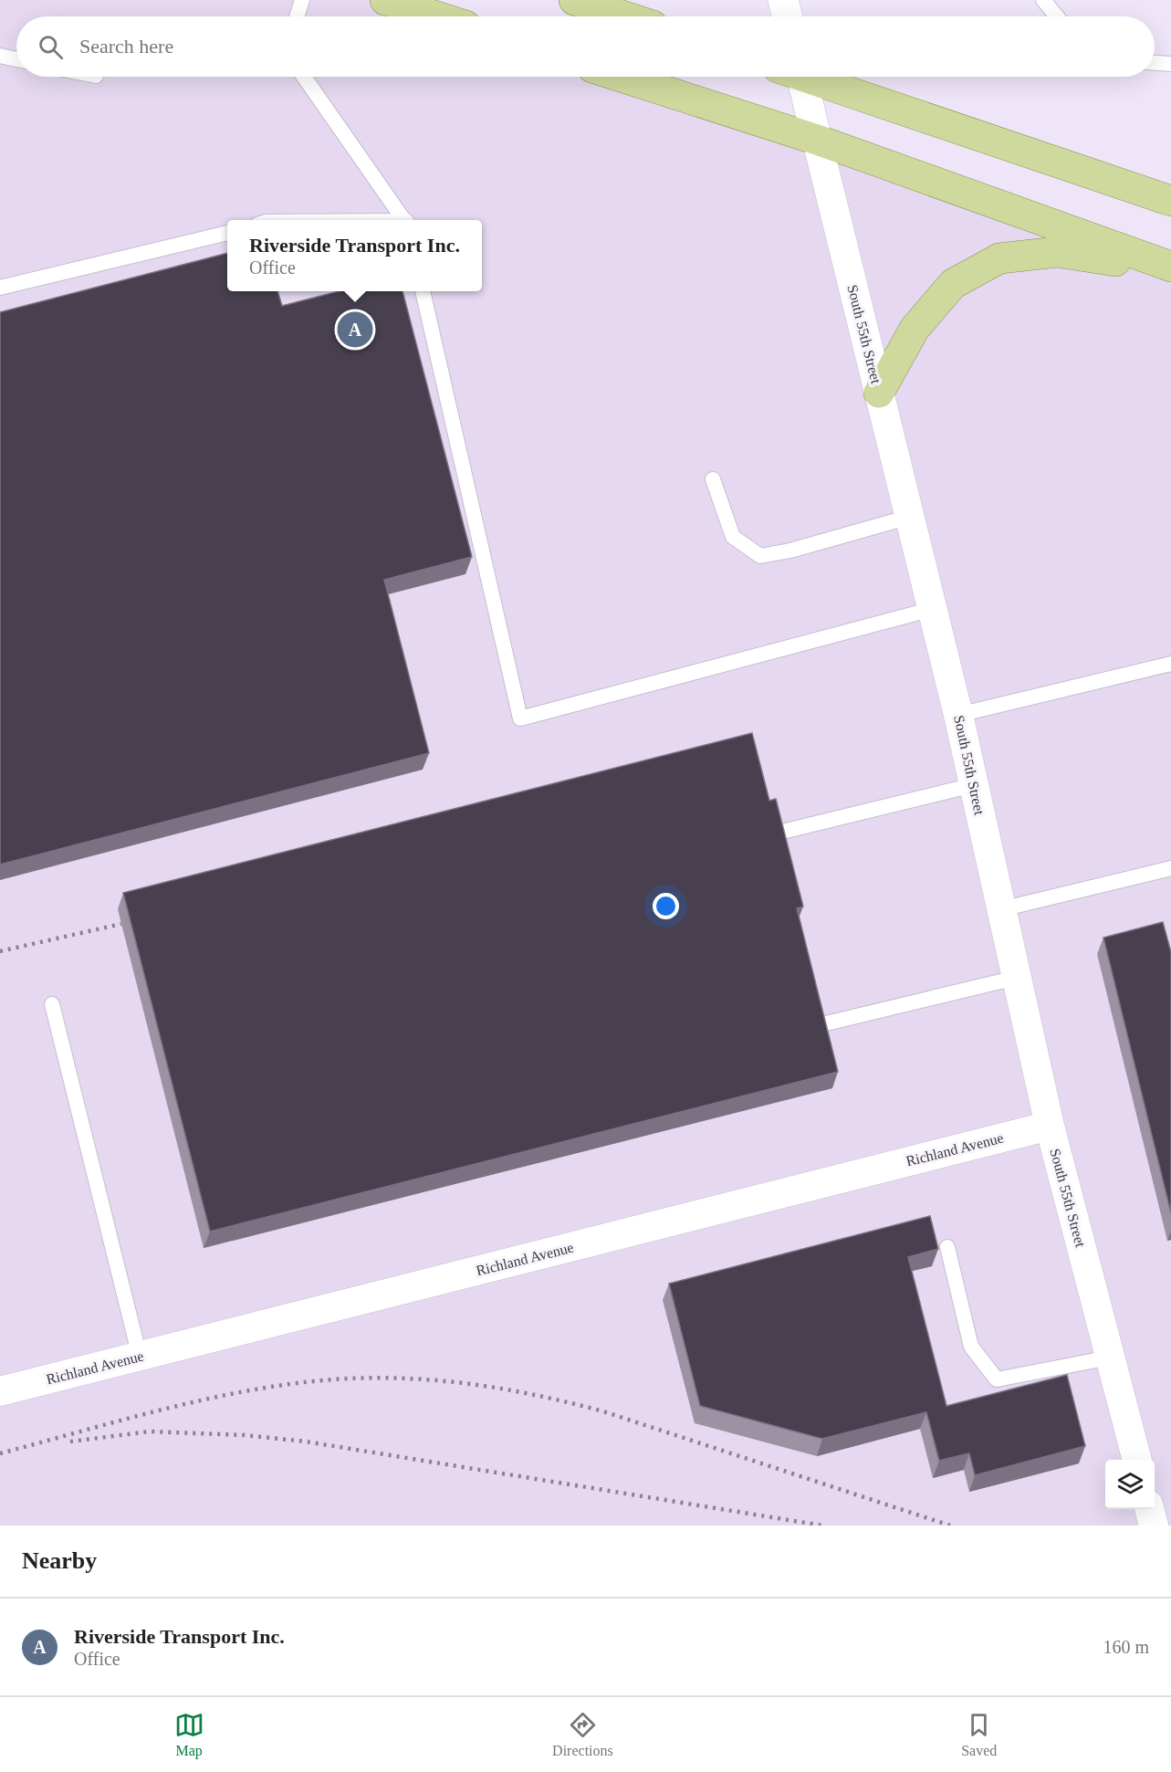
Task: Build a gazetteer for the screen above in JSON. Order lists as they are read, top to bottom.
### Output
{
  "streets": {
    "main road": ["South 55th Street"],
    "street": ["Richland Avenue"]
  },
  "crossings": [
    ["South 55th Street", "Richland Avenue"]
  ],
  "page": {
    "search": "Search here",
    "popup": ["Riverside Transport Inc.", "Office"],
    "pins": "A",
    "heading": "Nearby",
    "list": [
      {
        "mark": "A",
        "name": "Riverside Transport Inc.",
        "note": "Office",
        "value": "160 m"
      }
    ],
    "nav": ["Map", "Directions", "Saved"]
  }
}
